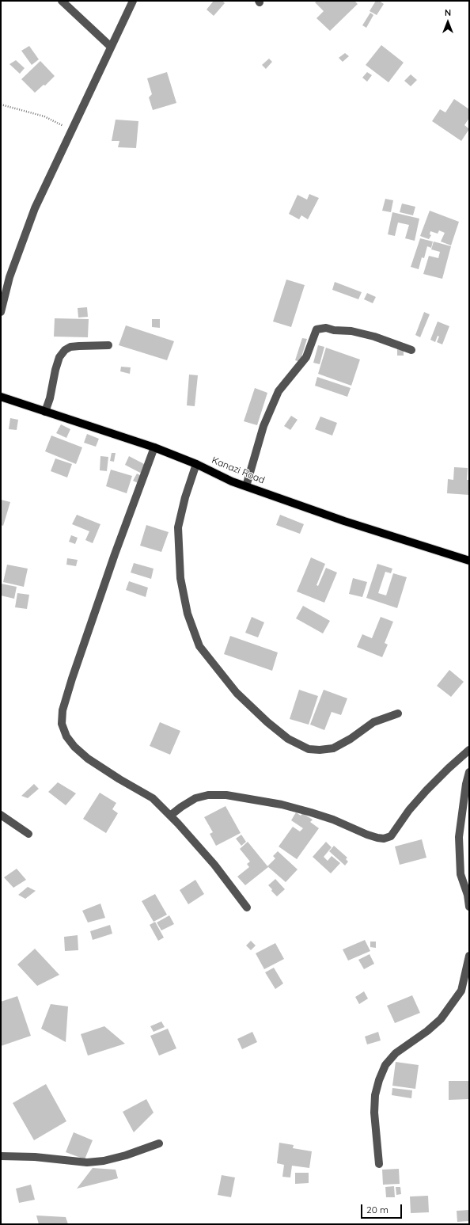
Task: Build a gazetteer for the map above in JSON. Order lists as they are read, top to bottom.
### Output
{
  "streets": {
    "main road": ["Kanazi Road"]
  },
  "scale_bar": "20 m",
  "north": "top"
}
